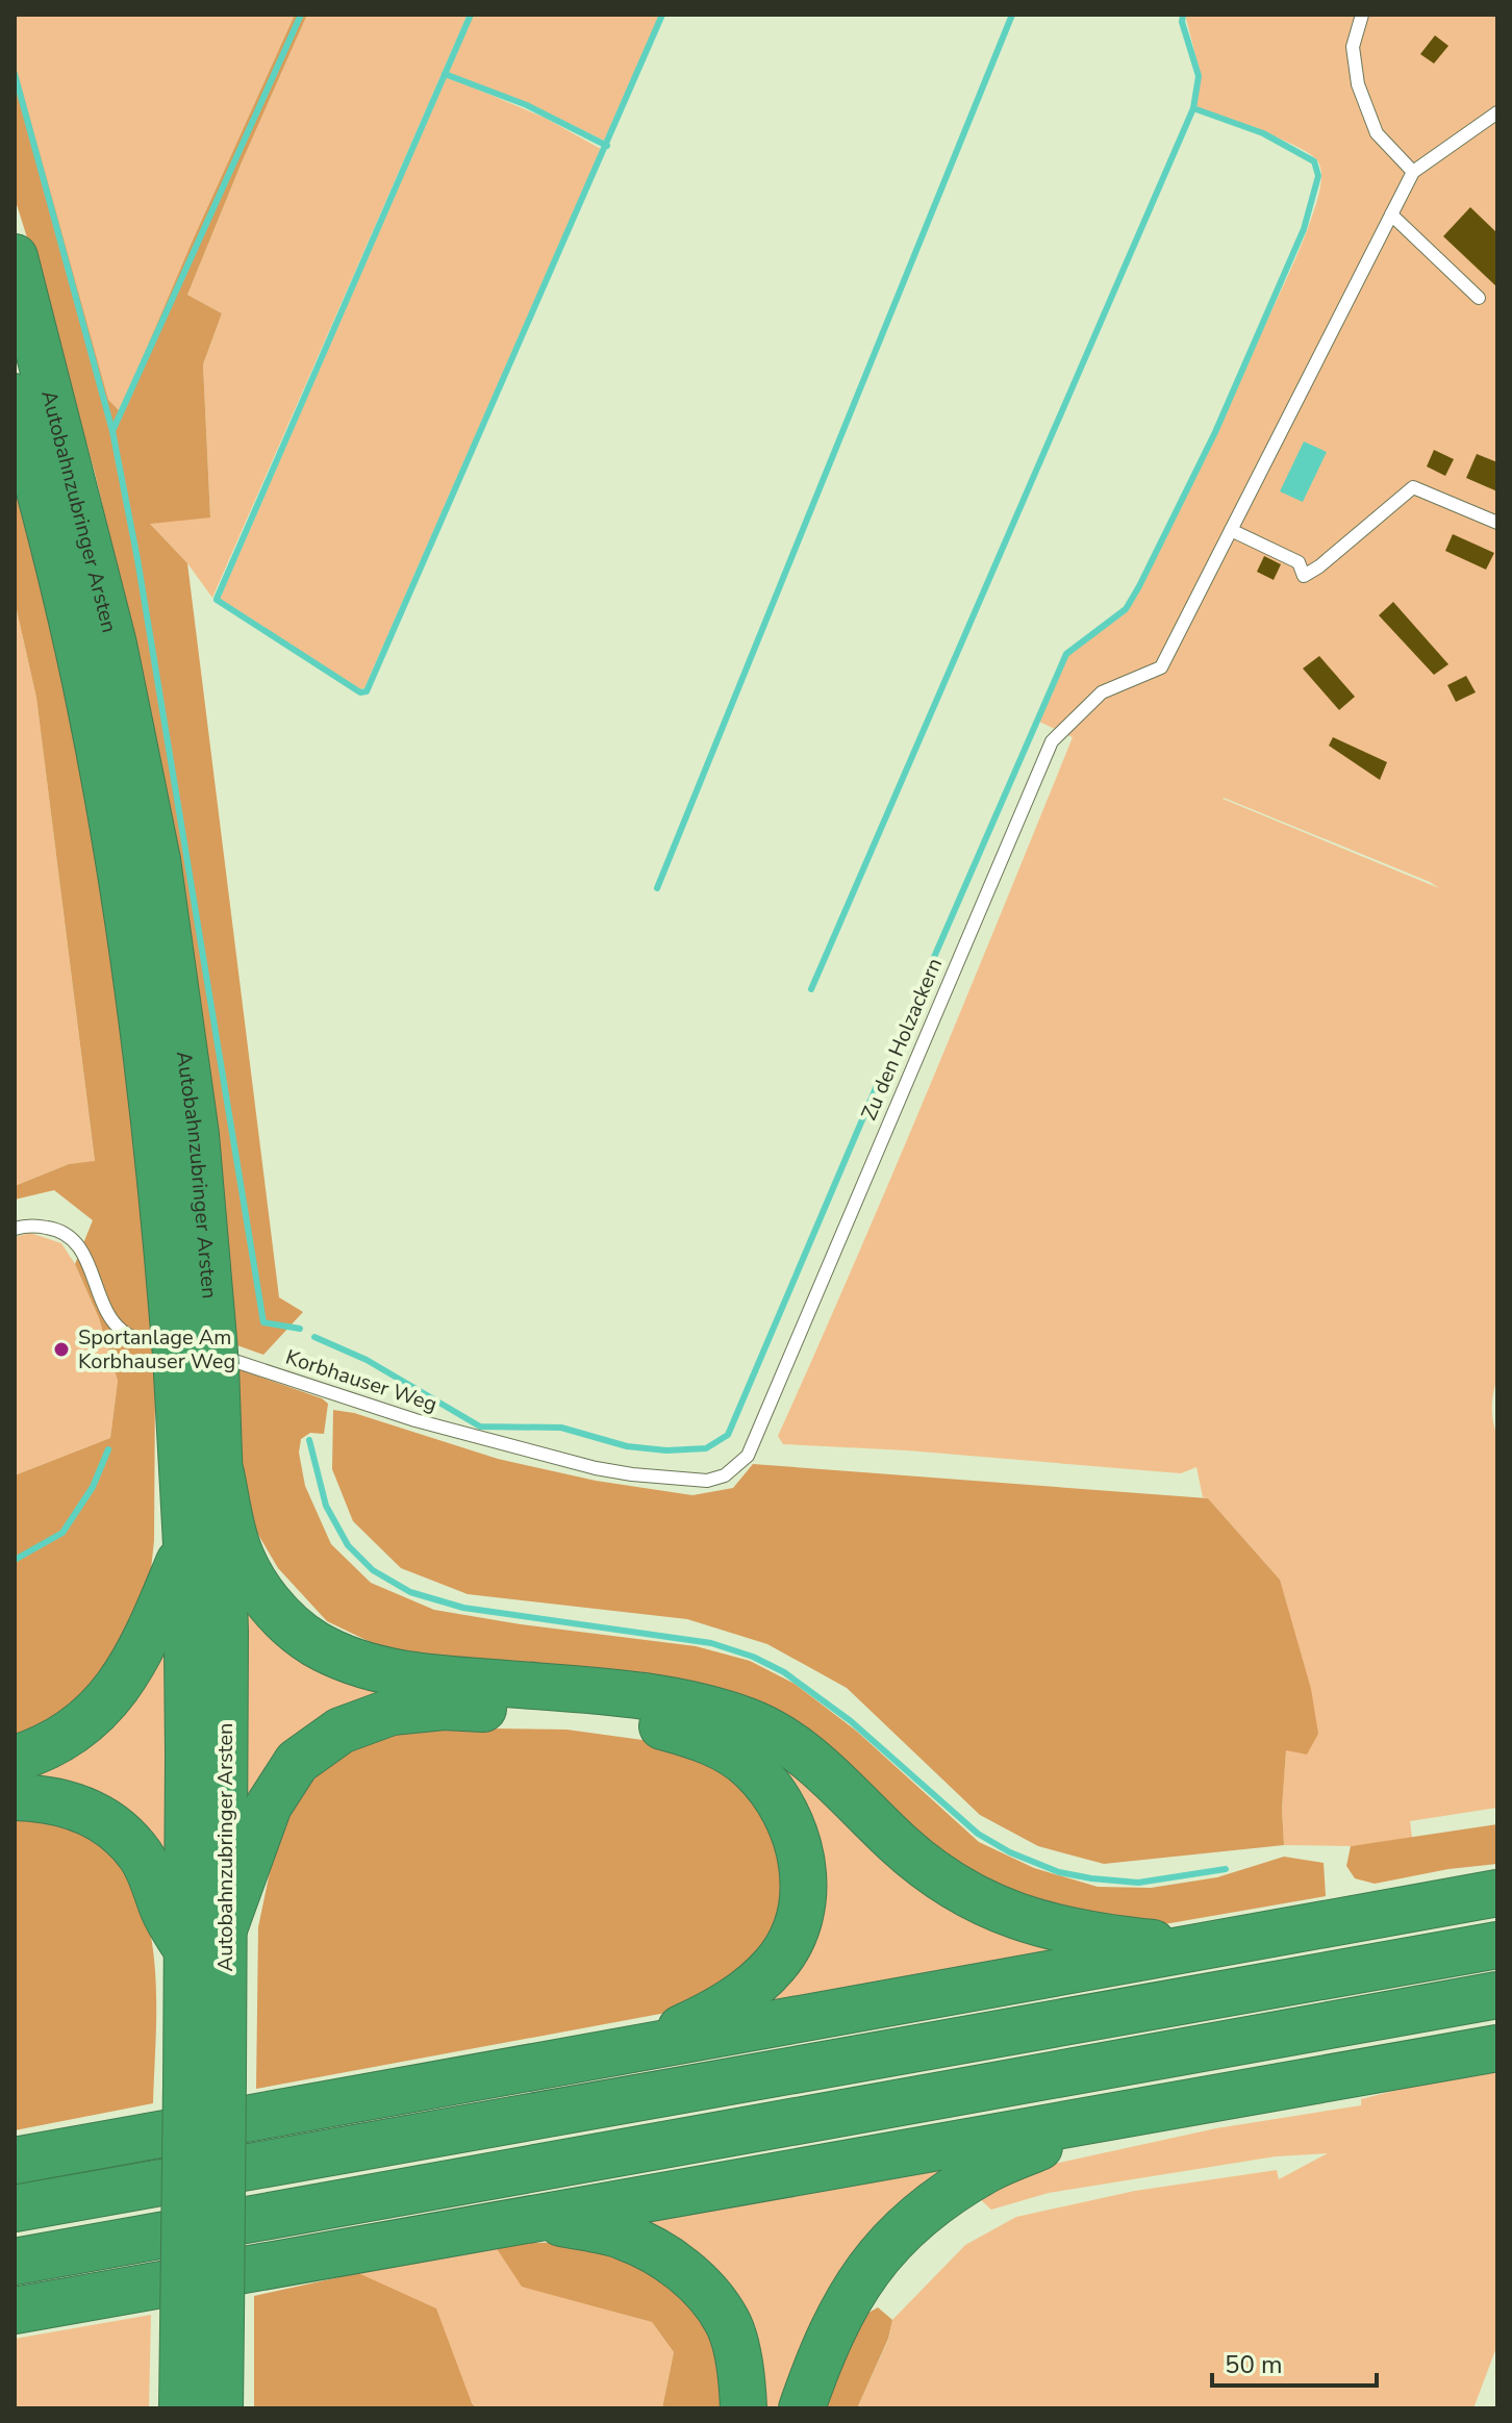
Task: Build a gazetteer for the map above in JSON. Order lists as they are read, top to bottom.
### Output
{
  "streets": {
    "highway": ["Autobahnzubringer Arsten"],
    "lane": ["Zu den Holzackern", "Korbhauser Weg"]
  },
  "crossings": [
    ["Zu den Holzackern", "Korbhauser Weg"]
  ],
  "places": ["Sportanlage Am Korbhauser Weg"],
  "scale_bar": "50 m"
}
